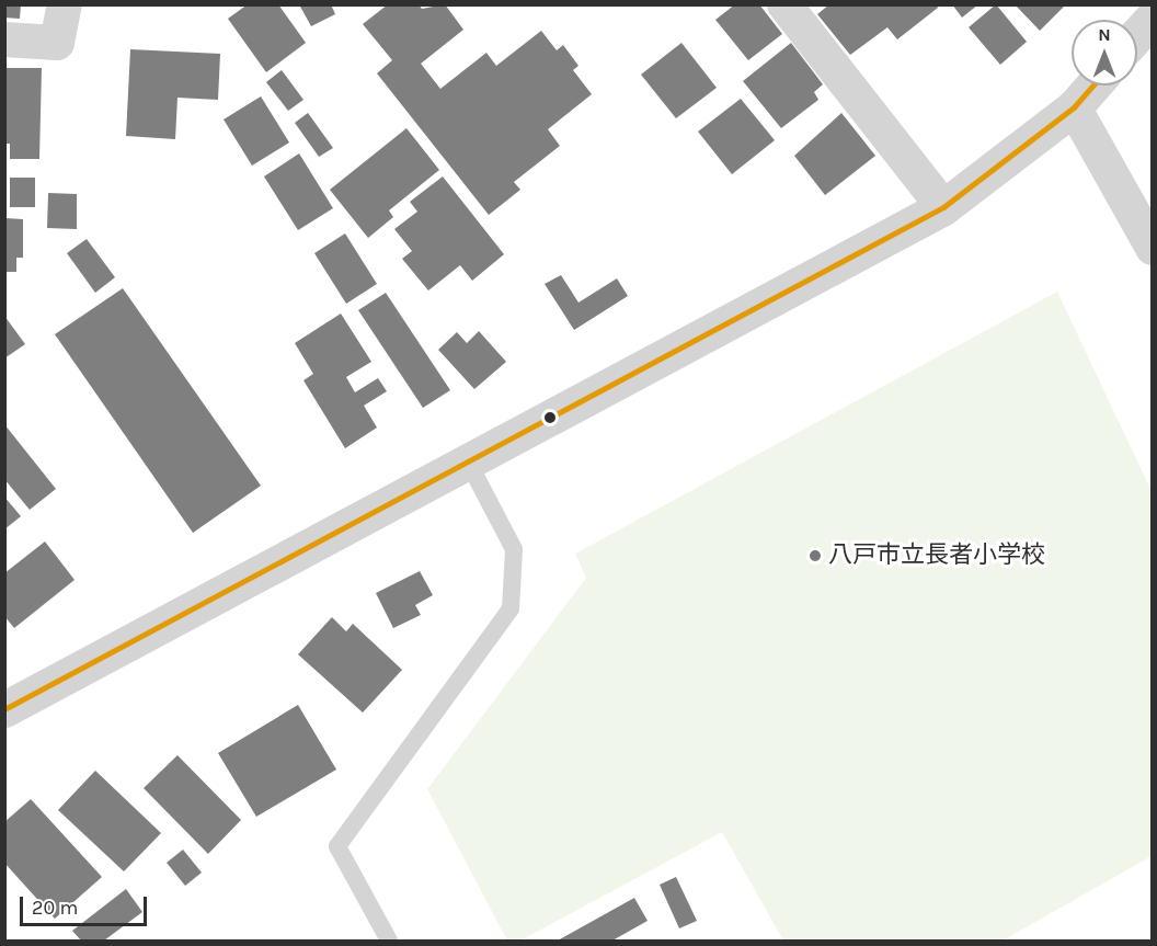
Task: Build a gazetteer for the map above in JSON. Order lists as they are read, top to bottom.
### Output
{
  "places": ["八戸市立長者小学校"],
  "scale_bar": "20 m",
  "north": "top"
}
